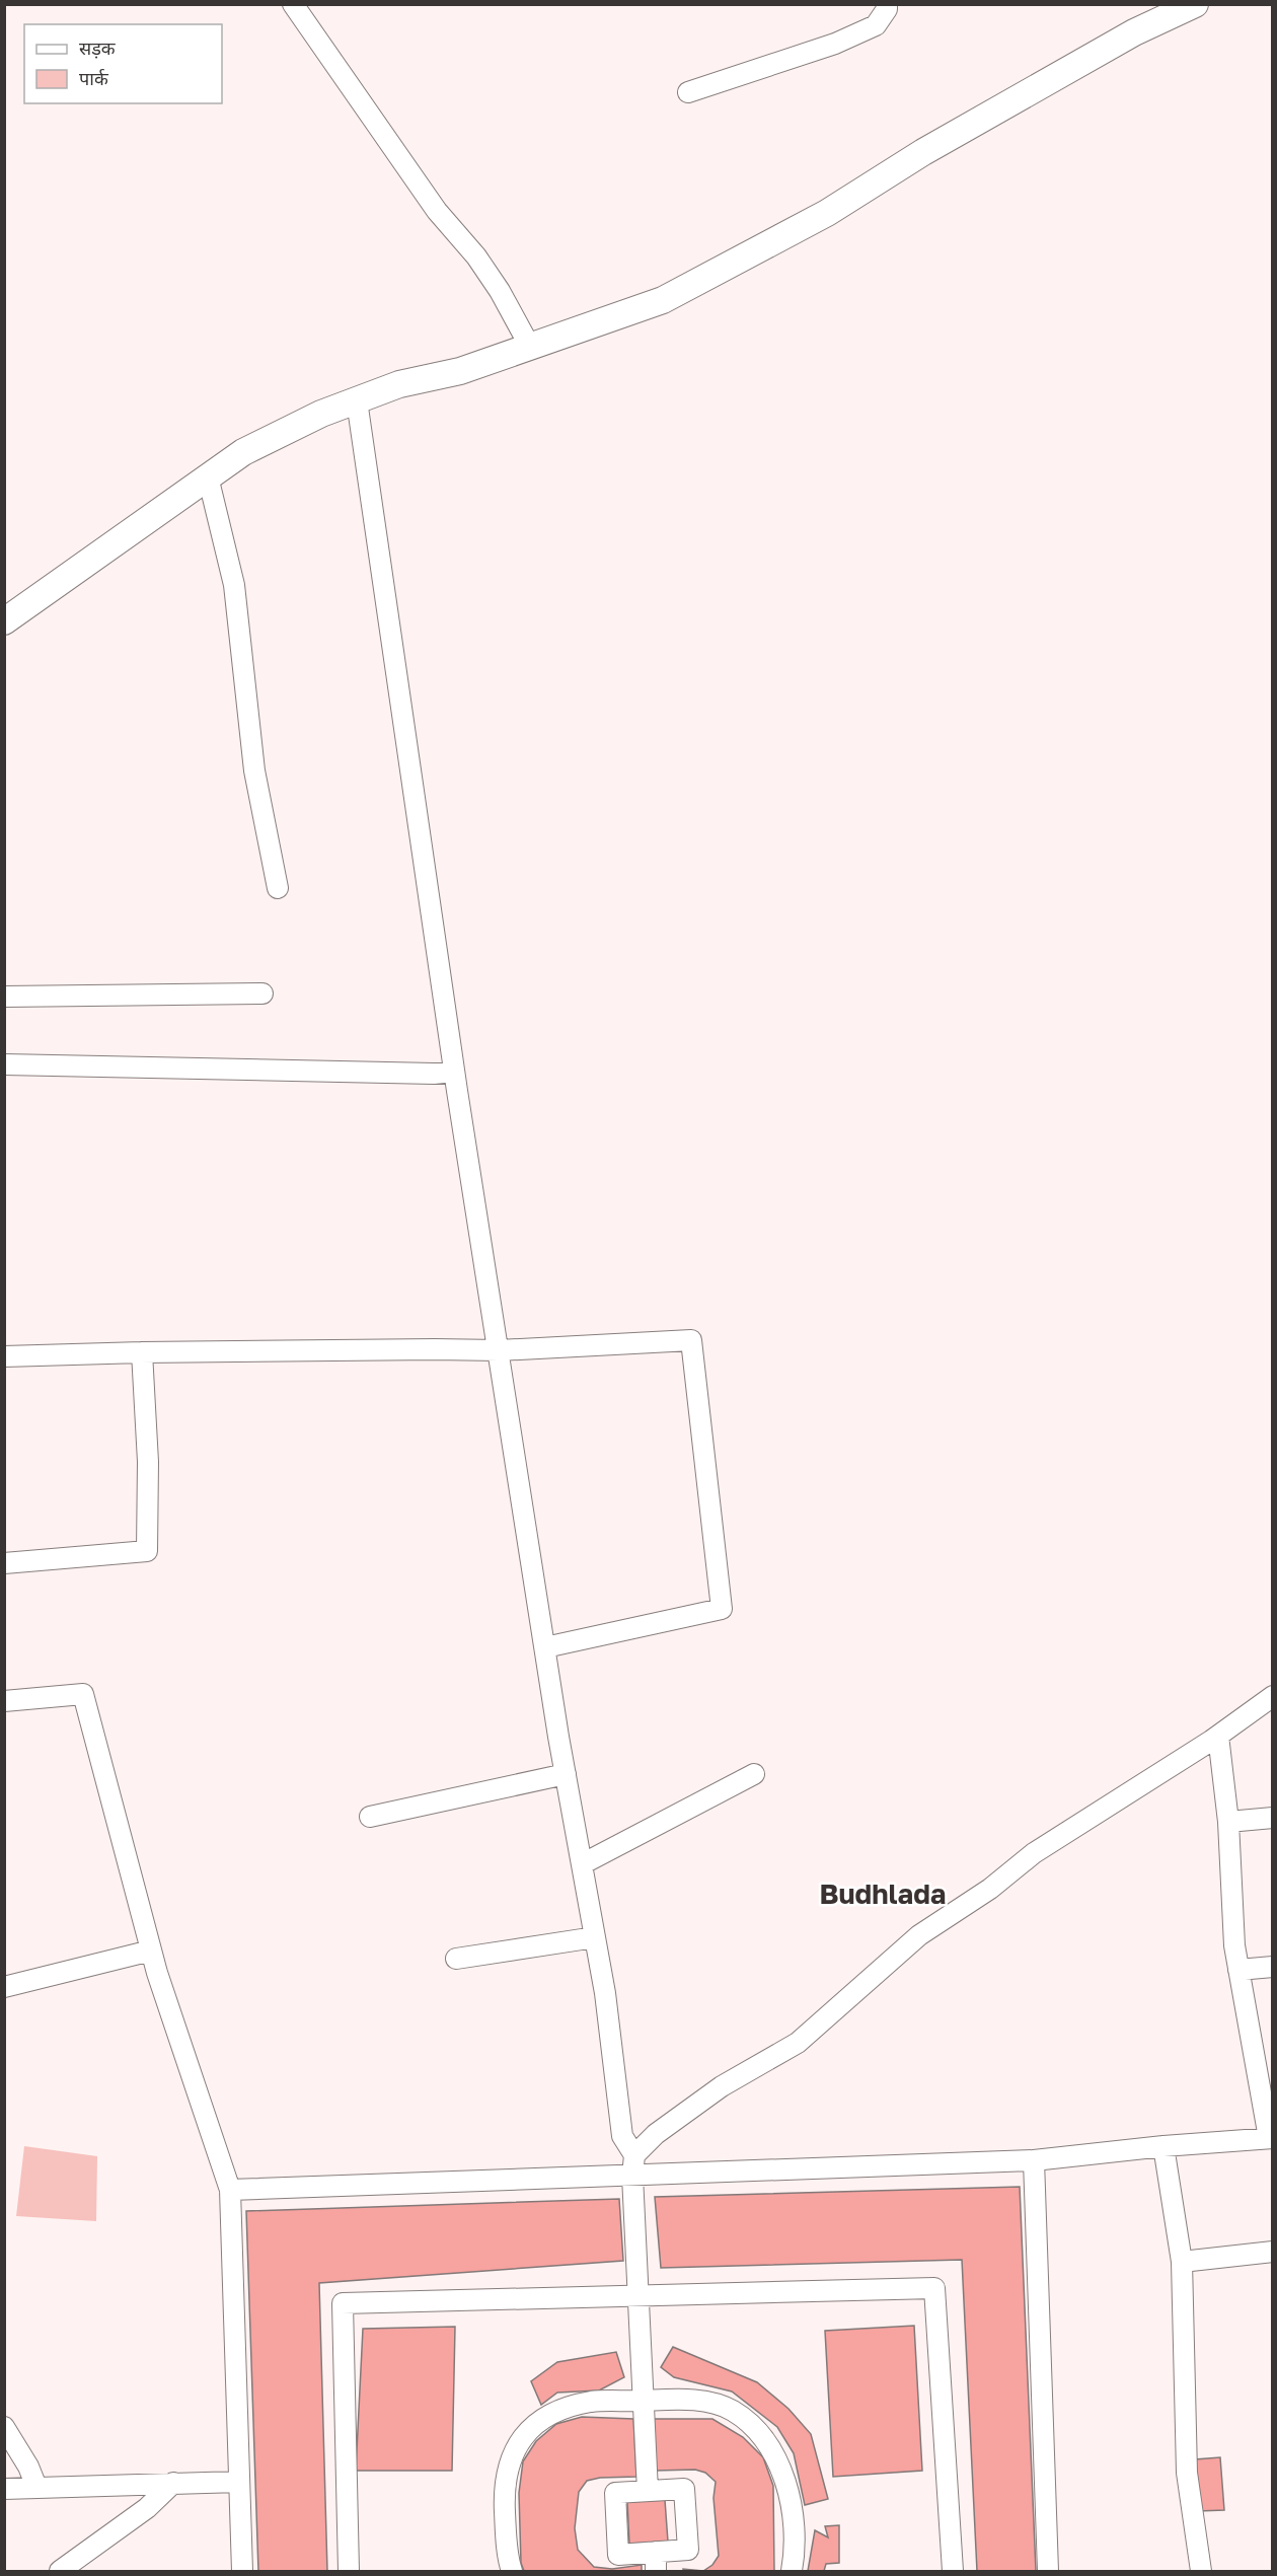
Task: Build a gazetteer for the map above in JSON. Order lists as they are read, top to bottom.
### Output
{
  "districts": ["Budhlada"],
  "legend": ["सड़क", "पार्क"]
}
